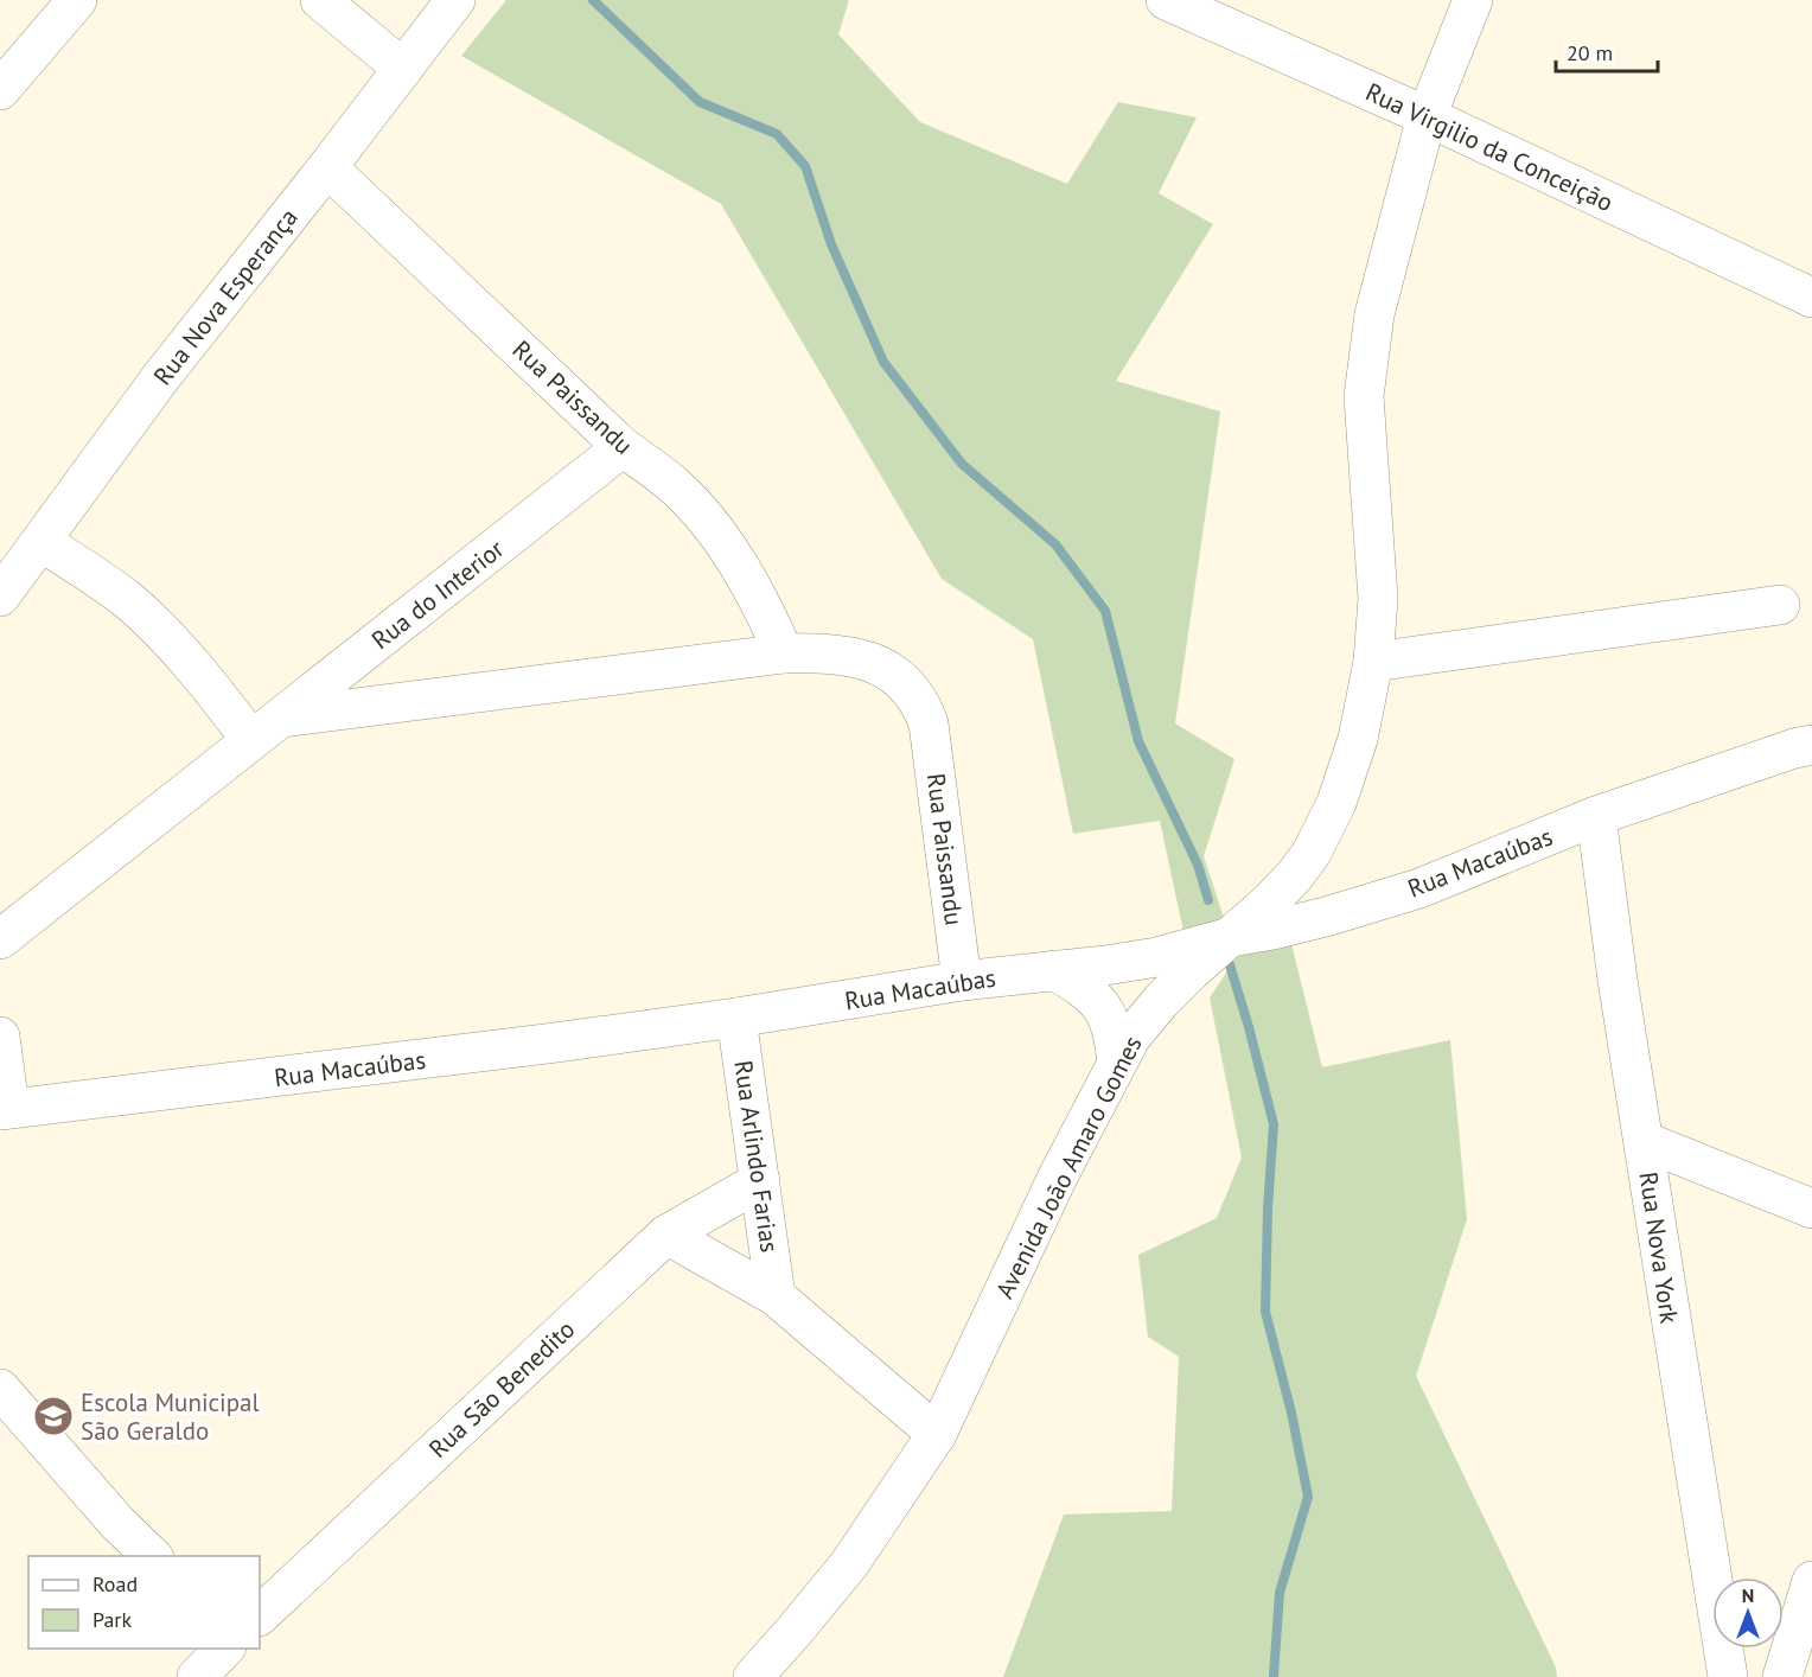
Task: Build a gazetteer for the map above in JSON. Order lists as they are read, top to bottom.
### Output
{
  "streets": {
    "street": [
      "Rua Virgilio da Conceição",
      "Rua Nova Esperança",
      "Rua Paissandu",
      "Rua do Interior",
      "Rua Macaúbas",
      "Rua Arlindo Farias",
      "Avenida João Amaro Gomes",
      "Rua Nova York",
      "Rua São Benedito"
    ]
  },
  "crossings": [
    ["Rua Virgilio da Conceição", "Avenida João Amaro Gomes"],
    ["Rua Nova Esperança", "Rua Paissandu"],
    ["Rua Paissandu", "Rua do Interior"],
    ["Rua Paissandu", "Rua Macaúbas"],
    ["Rua Macaúbas", "Rua Arlindo Farias"],
    ["Rua Macaúbas", "Avenida João Amaro Gomes"],
    ["Rua Macaúbas", "Rua Nova York"],
    ["Rua Arlindo Farias", "Avenida João Amaro Gomes"],
    ["Rua Arlindo Farias", "Rua São Benedito"]
  ],
  "places": {
    "school or university": ["Escola Municipal São Geraldo"]
  },
  "legend": ["Road", "Park"],
  "scale_bar": "20 m",
  "north": "top"
}
